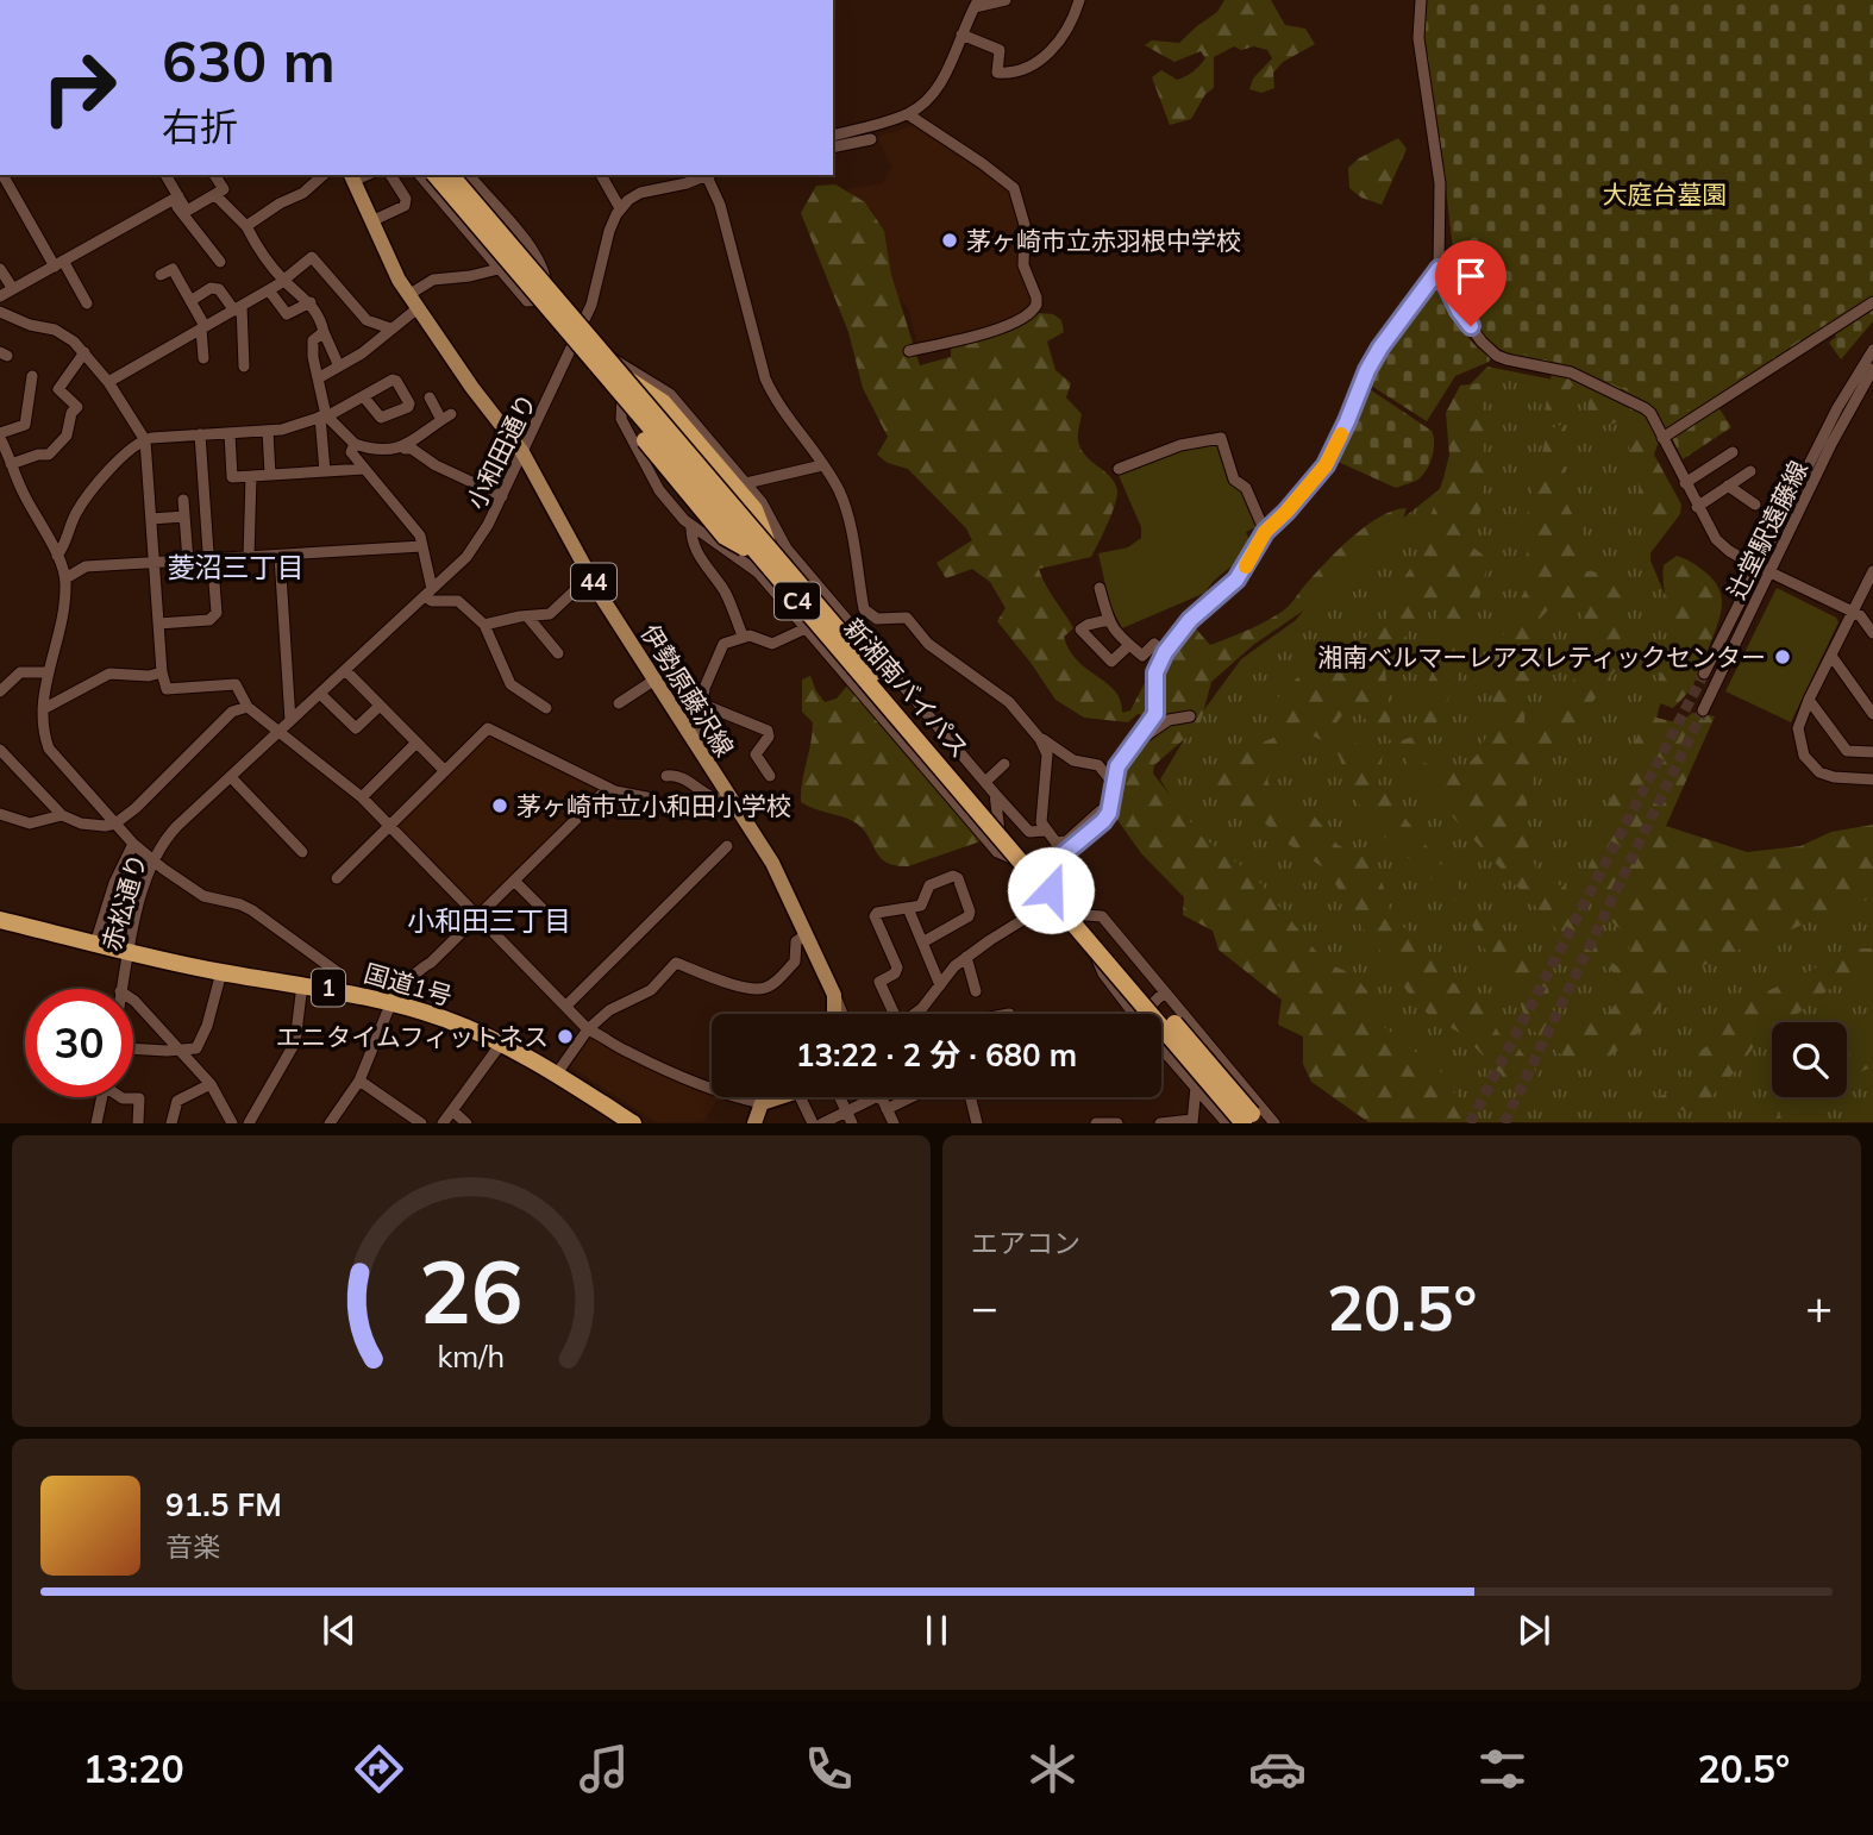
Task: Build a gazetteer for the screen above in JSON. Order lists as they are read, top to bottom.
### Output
{
  "streets": {
    "highway": [
      "C4",
      "新湘南バイパス",
      "国道1号",
      "1"
    ],
    "main road": ["44", "伊勢原藤沢線"],
    "street": ["小和田通り", "辻堂駅遠藤線", "赤松通り"]
  },
  "crossings": [
    ["小和田通り", "伊勢原藤沢線"],
    ["小和田通り", "赤松通り"],
    ["赤松通り", "国道1号"]
  ],
  "districts": ["菱沼三丁目", "小和田三丁目"],
  "parks": ["大庭台墓園"],
  "places": [
    "茅ヶ崎市立赤羽根中学校",
    "湘南ベルマーレアスレティックセンター",
    "茅ヶ崎市立小和田小学校",
    "エニタイムフィットネス"
  ],
  "page": {
    "turn": ["630 m", "右折"],
    "limit": "30",
    "trip": "13:22 · 2 分 · 680 m",
    "tile": "エアコン",
    "heat": ["−", "20.5°", "+"],
    "song": ["91.5 FM", "音楽"],
    "tabs": ["13:20", "20.5°"],
    "gauge": ["26", "km/h"]
  }
}
